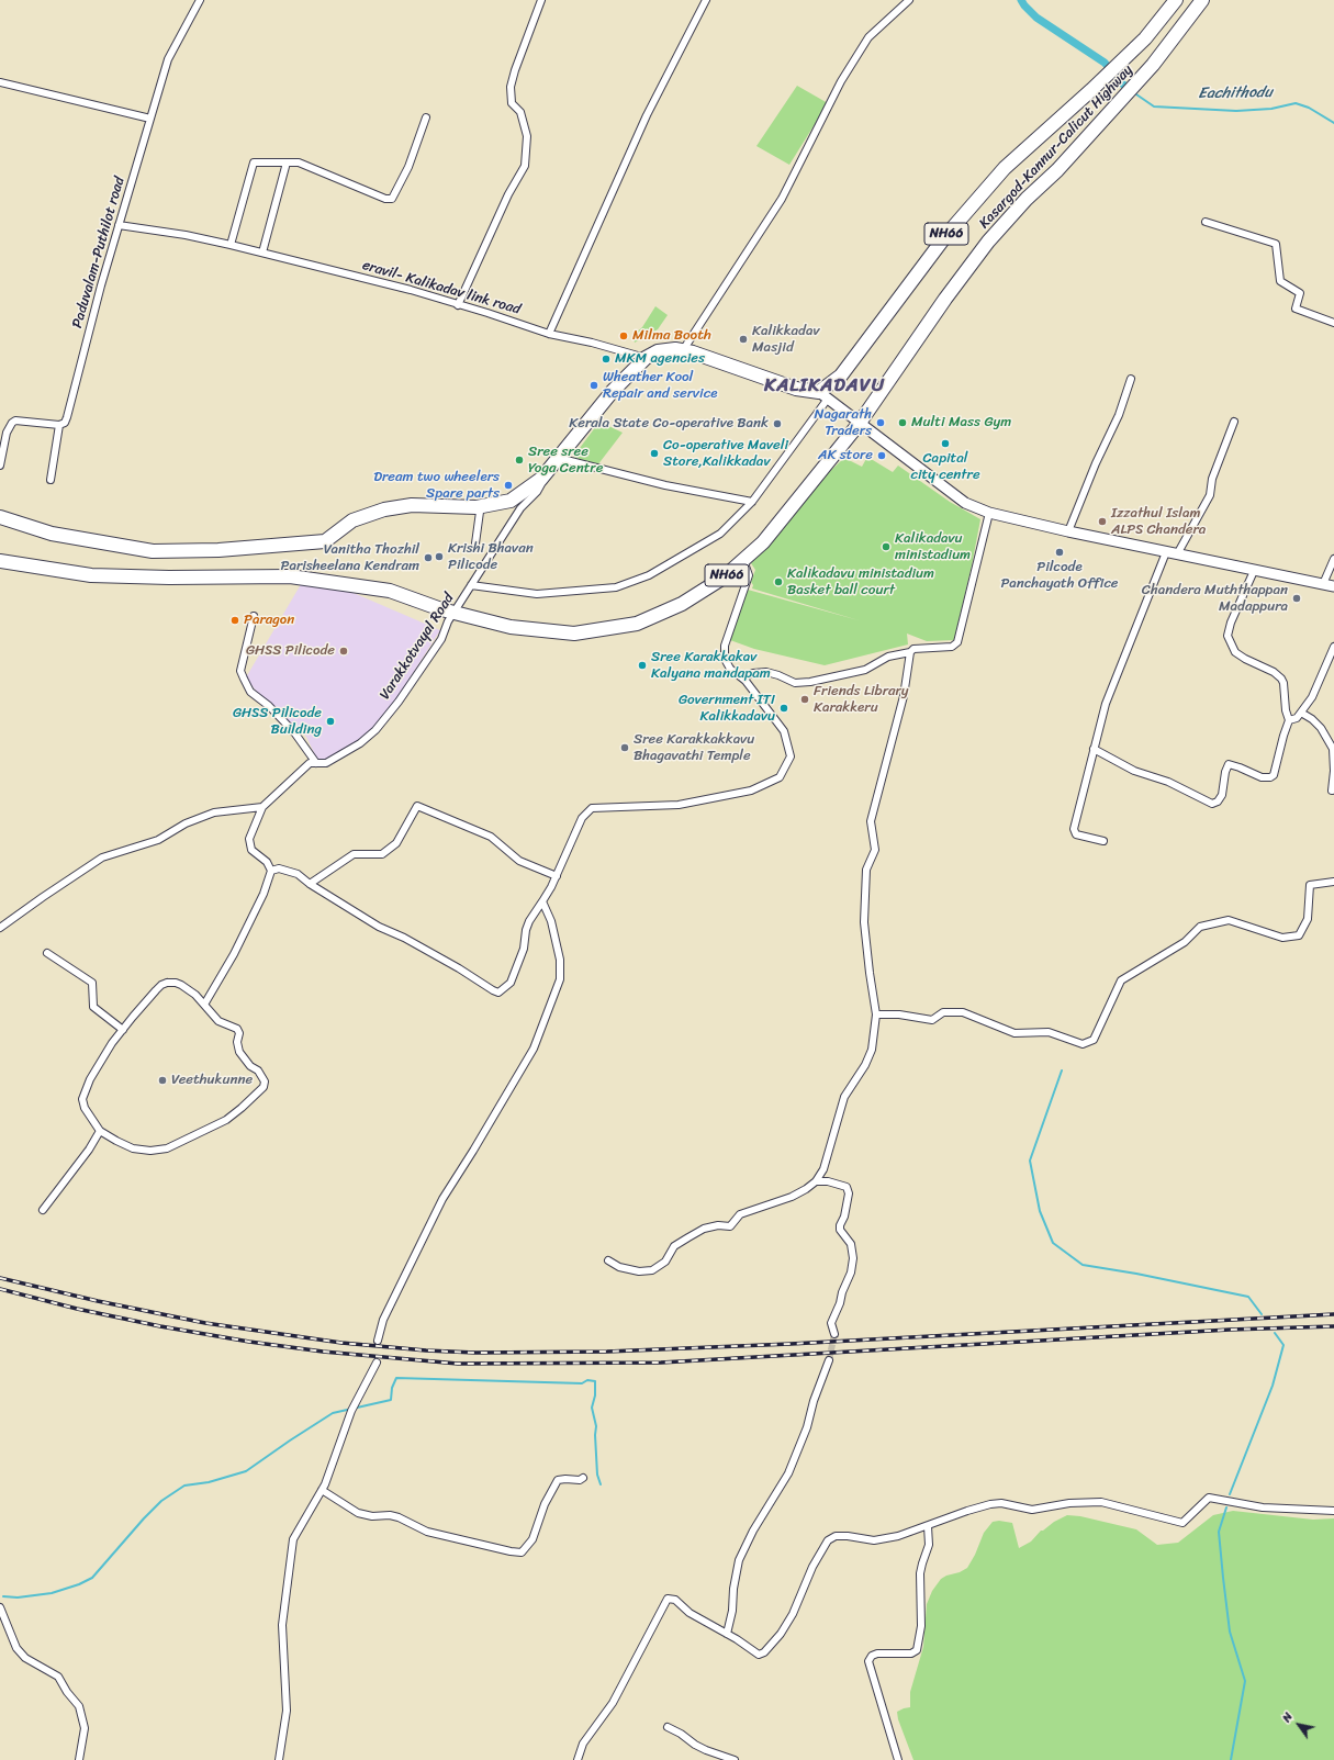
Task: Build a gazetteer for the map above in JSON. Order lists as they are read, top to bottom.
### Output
{
  "streets": {
    "highway": ["Kasargod-Kannur-Calicut Highway", "NH66"],
    "street": ["Paduvalam-Puthilot road", "eravil- Kalikadav link road", "Varakkotvayal Road"]
  },
  "crossings": [
    ["Kasargod-Kannur-Calicut Highway", "Varakkotvayal Road"],
    ["Paduvalam-Puthilot road", "eravil- Kalikadav link road"]
  ],
  "districts": ["KALIKADAVU"],
  "water": ["Eachithodu"],
  "places": [
    "Milma Booth",
    "Kalikkadav Masjid",
    "MKM agencies",
    "Wheather Kool Repair and service",
    "Nagarath Traders",
    "Multi Mass Gym",
    "Kerala State Co-operative Bank",
    "Capital city centre",
    "Co-operative Maveli Store,Kalikkadav",
    "AK store",
    "Sree sree Yoga Centre",
    "Dream two wheelers Spare parts",
    "Izzathul Islam ALPS Chandera",
    "Kalikadavu ministadium",
    "Pilcode Panchayath Office",
    "Krishi Bhavan Pilicode",
    "Vanitha Thozhil Parisheelana Kendram",
    "Kalikadavu ministadium Basket ball court",
    "Chandera Muththappan Madappura",
    "Paragon",
    "GHSS Pilicode",
    "Sree Karakkakav Kalyana mandapam",
    "Friends Library Karakkeru",
    "Government ITI Kalikkadavu",
    "GHSS Pilicode Building",
    "Sree Karakkakkavu Bhagavathi Temple",
    "Veethukunne"
  ],
  "north": "top left"
}
